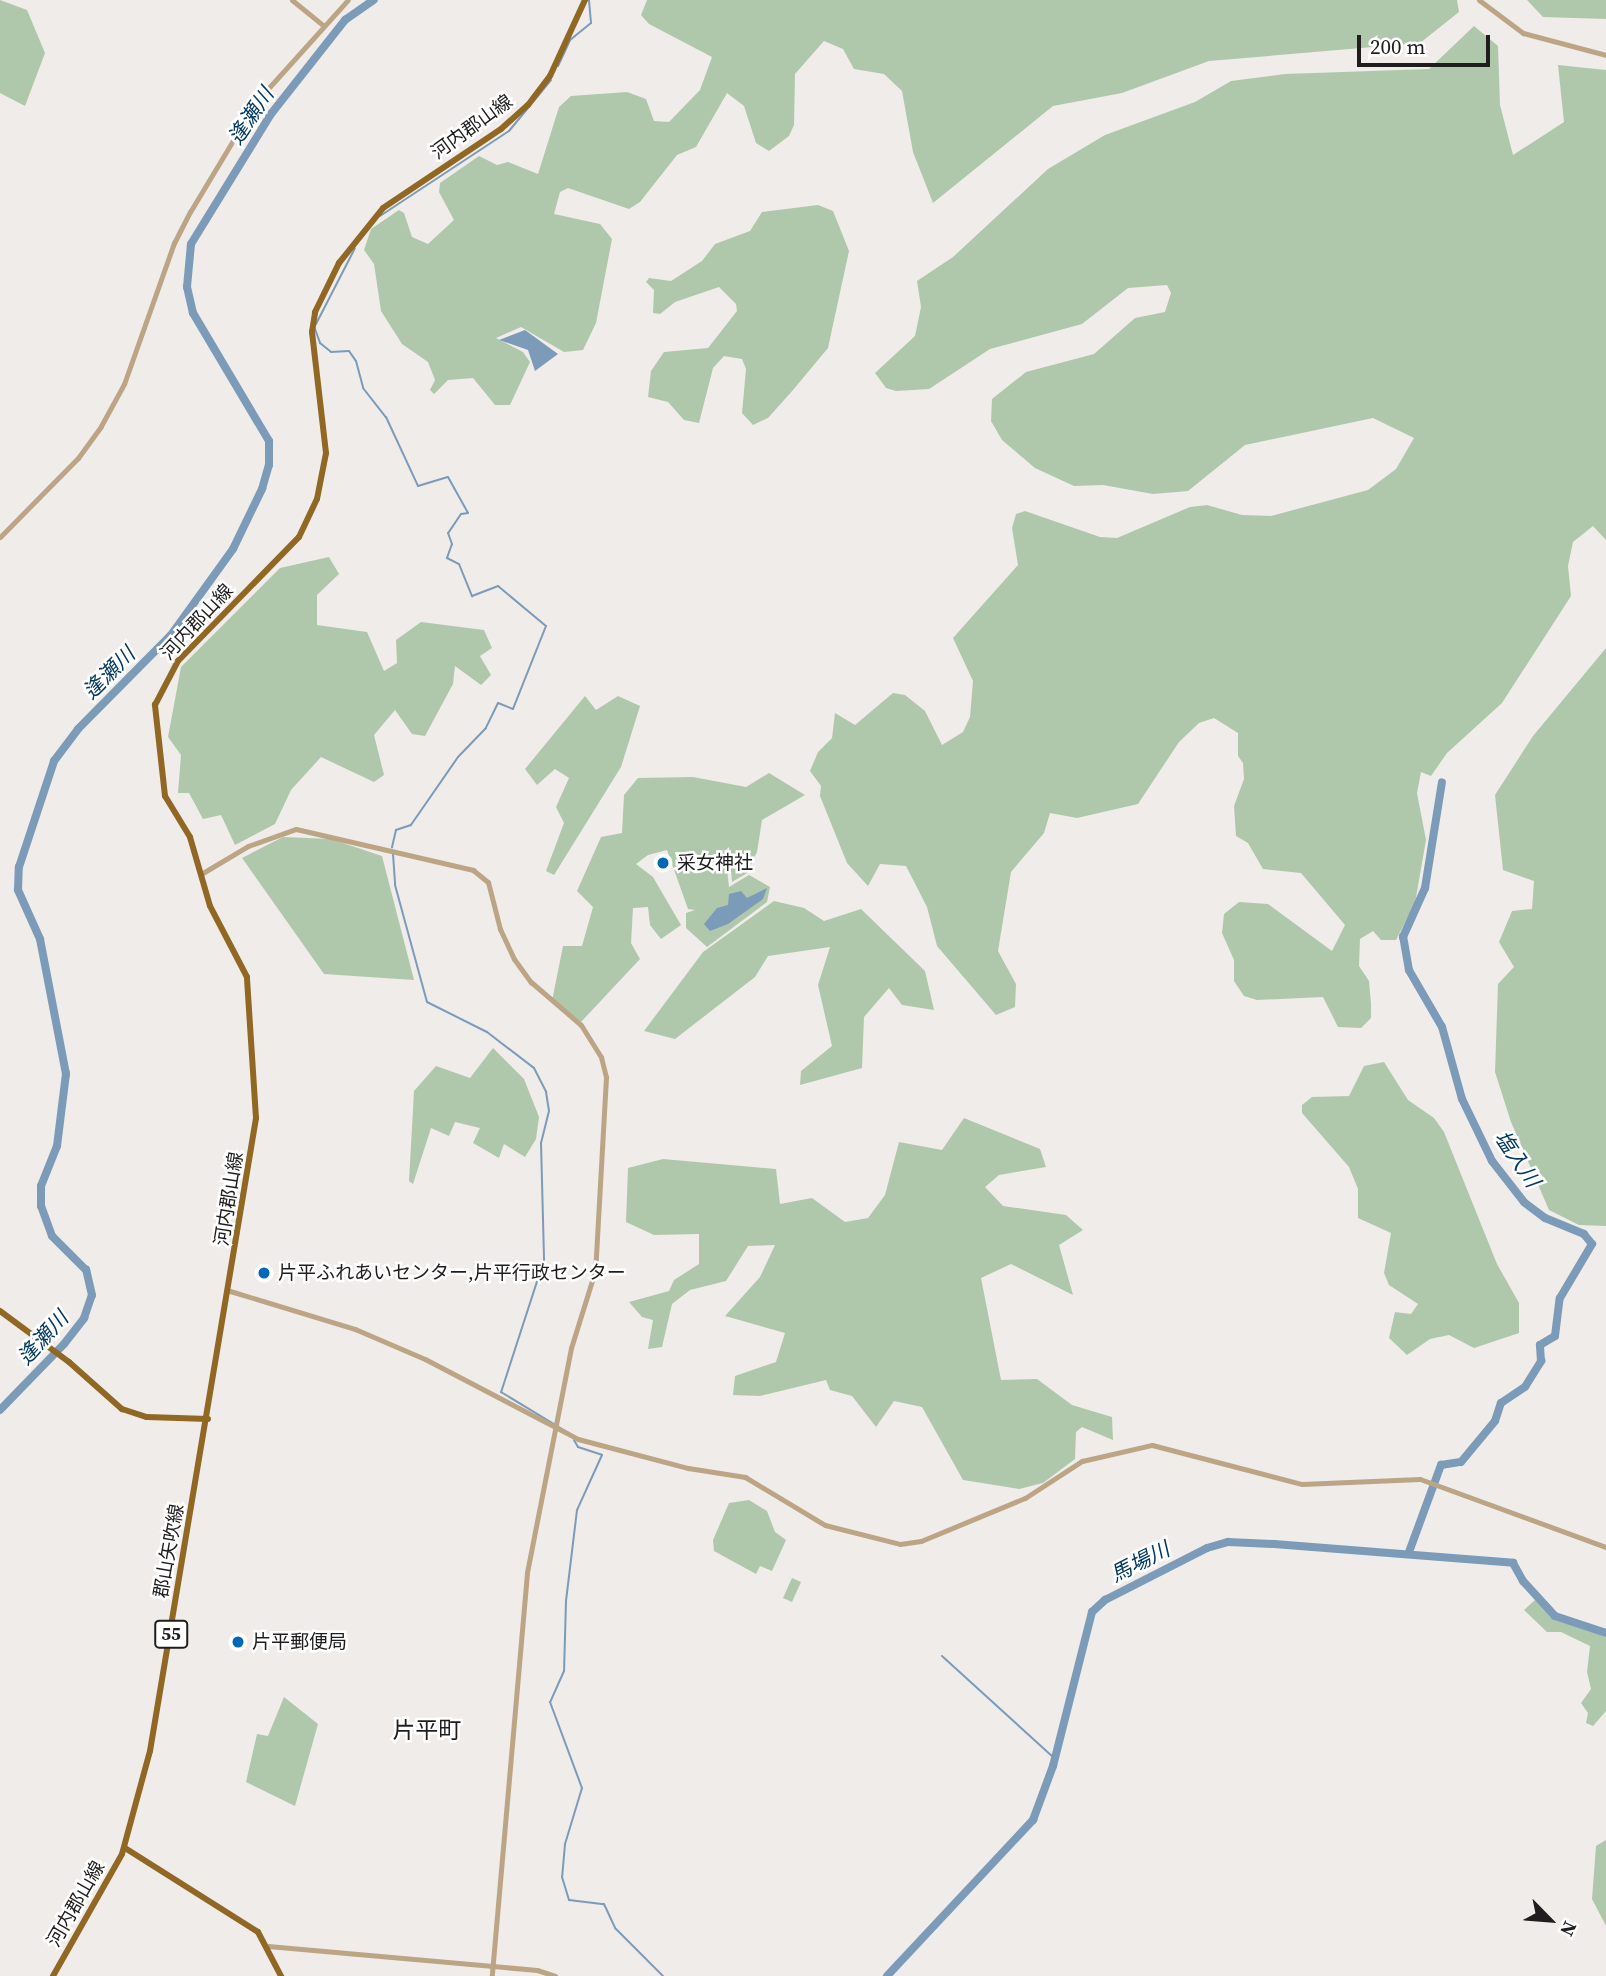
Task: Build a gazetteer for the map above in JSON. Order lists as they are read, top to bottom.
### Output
{
  "streets": {
    "main road": ["河内郡山線", "郡山矢吹線", "55"]
  },
  "crossings": [
    ["河内郡山線", "郡山矢吹線"]
  ],
  "districts": ["片平町"],
  "water": ["逢瀬川", "塩入川", "馬場川"],
  "places": ["采女神社", "片平ふれあいセンター,片平行政センター", "片平郵便局"],
  "scale_bar": "200 m",
  "north": "bottom right"
}
